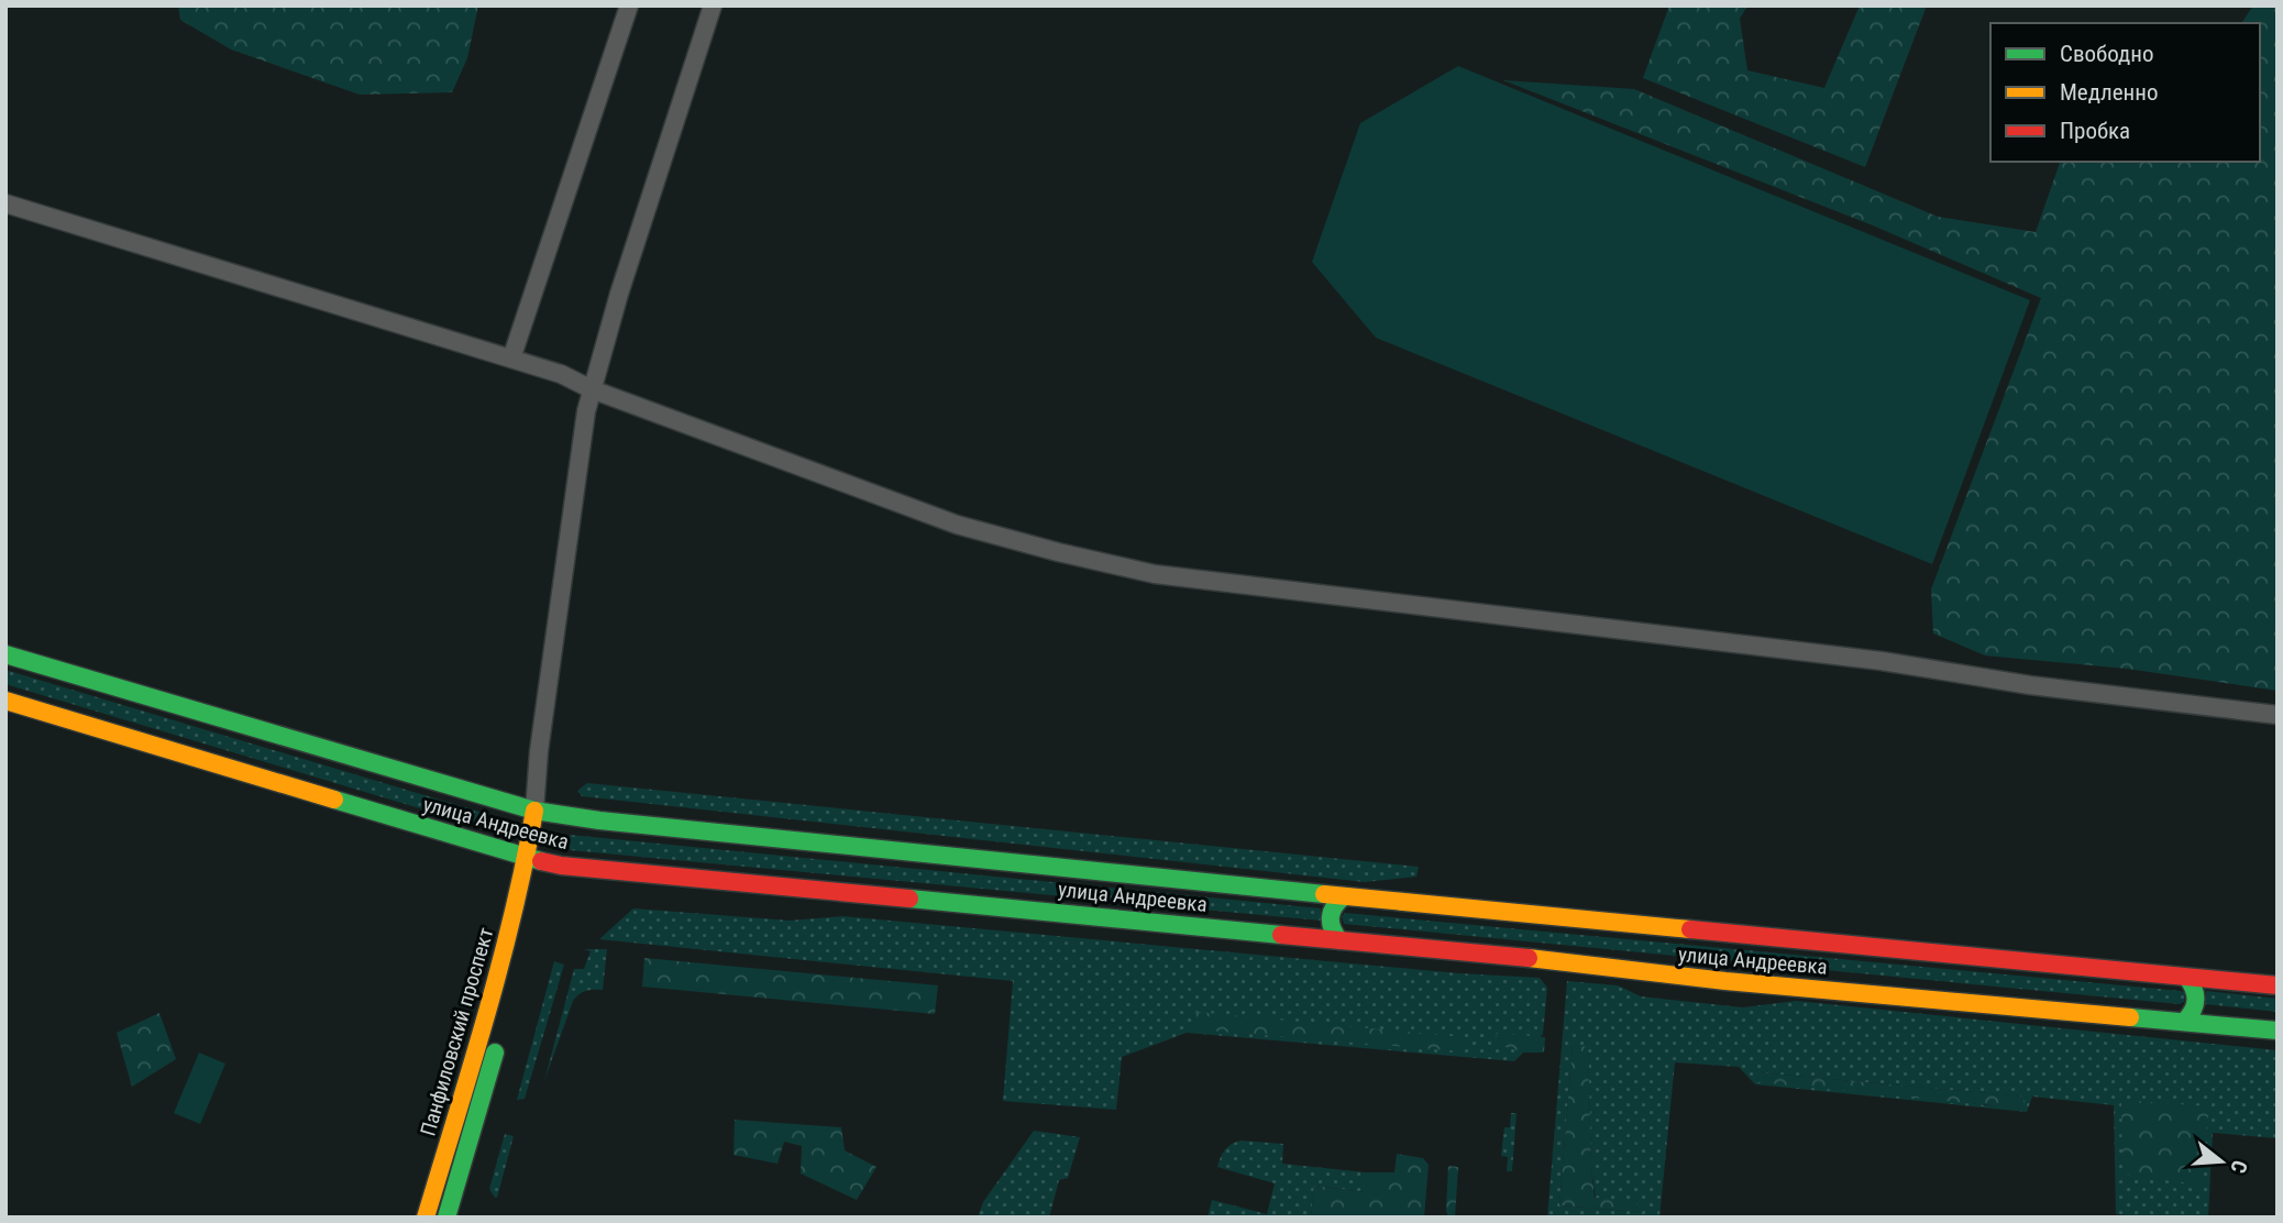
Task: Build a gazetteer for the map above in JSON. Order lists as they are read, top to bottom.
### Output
{
  "streets": {
    "main road": ["улица Андреевка", "Панфиловский проспект"]
  },
  "crossings": [
    ["улица Андреевка", "Панфиловский проспект"]
  ],
  "legend": ["Свободно", "Медленно", "Пробка"],
  "north": "right"
}
